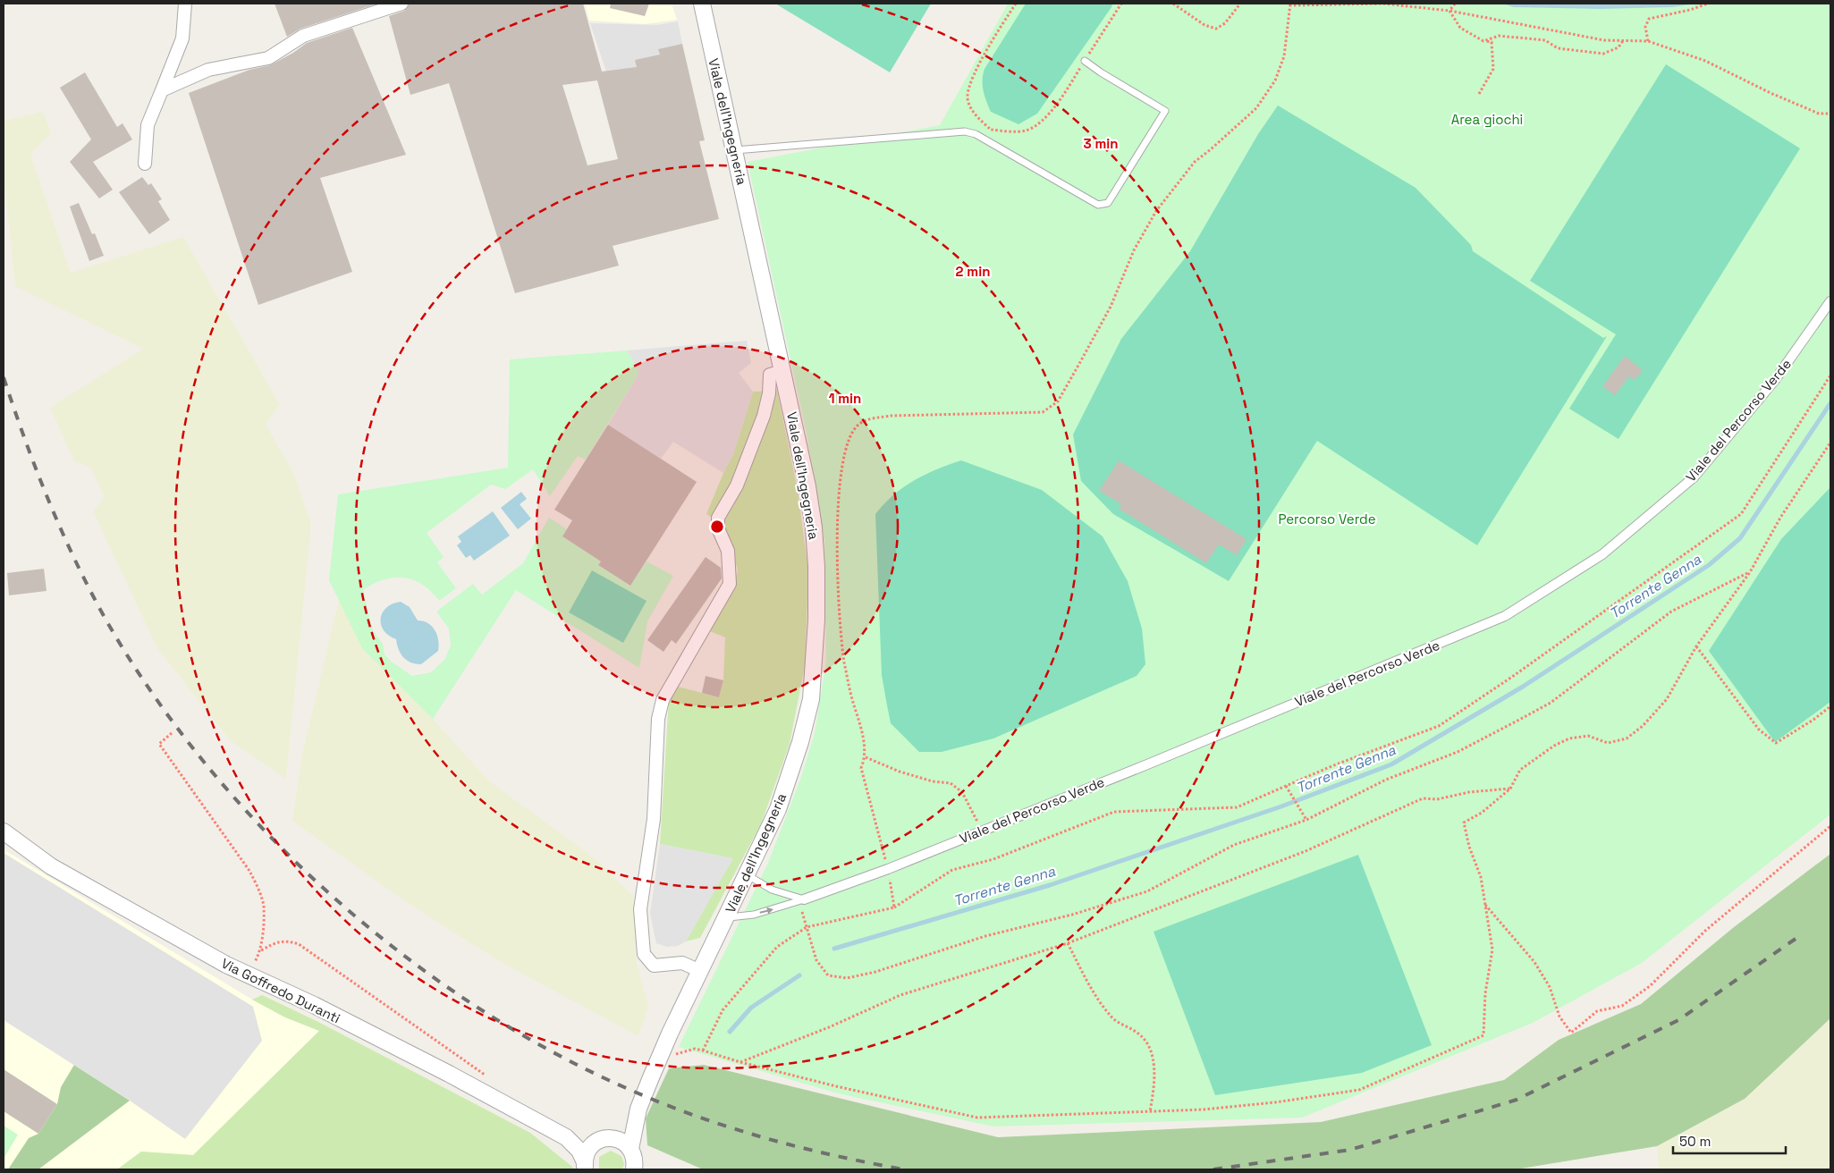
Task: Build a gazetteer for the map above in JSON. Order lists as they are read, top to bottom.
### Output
{
  "streets": {
    "street": ["Viale dell'Ingegneria", "Viale del Percorso Verde", "Via Goffredo Duranti"]
  },
  "crossings": [
    ["Viale dell'Ingegneria", "Viale del Percorso Verde"],
    ["Viale dell'Ingegneria", "Via Goffredo Duranti"]
  ],
  "water": ["Torrente Genna"],
  "parks": ["Area giochi", "Percorso Verde"],
  "scale_bar": "50 m",
  "rings": ["3 min", "2 min", "1 min"]
}
